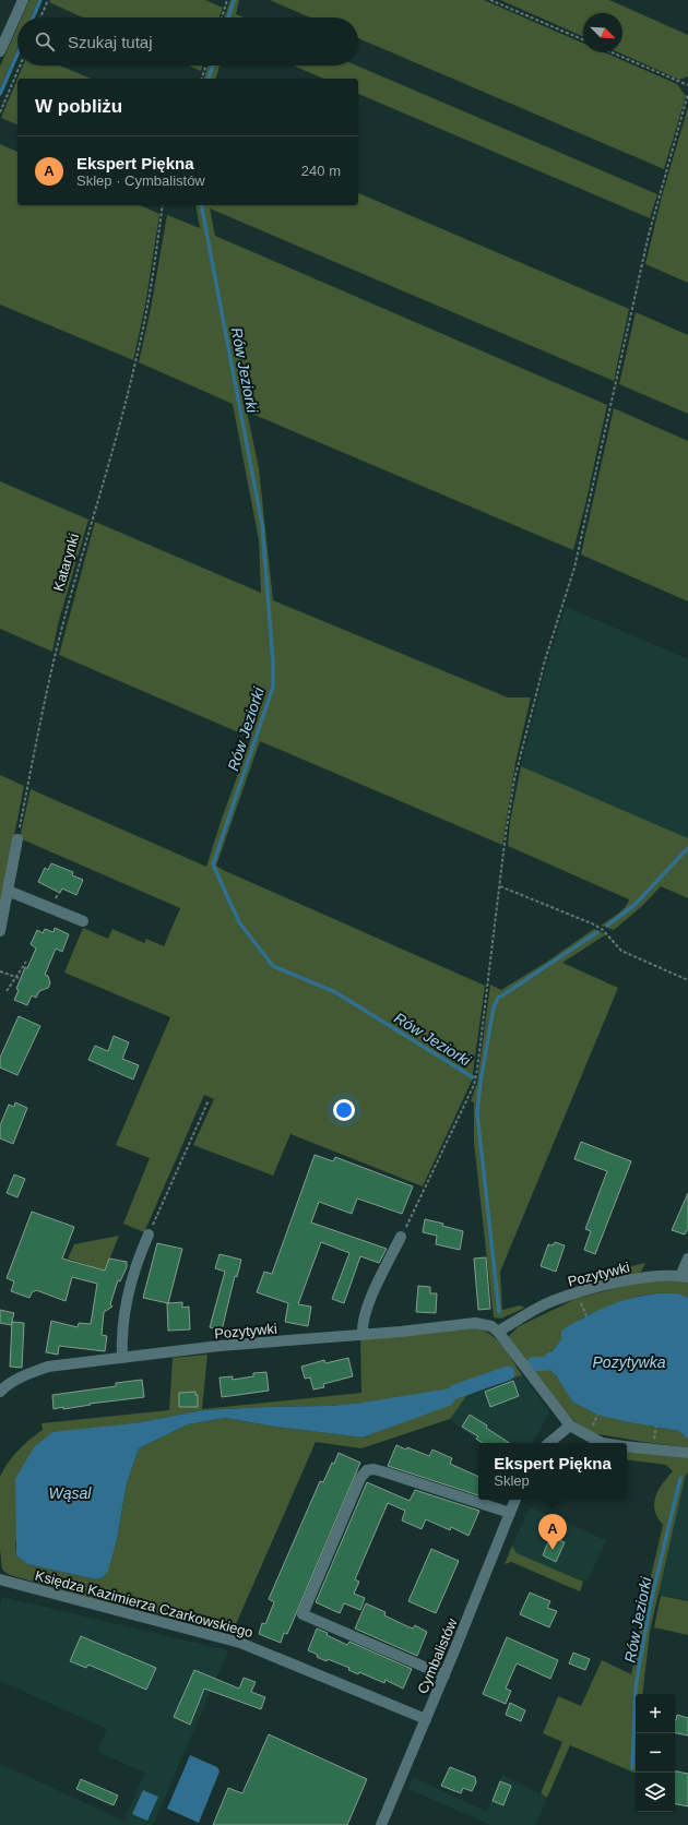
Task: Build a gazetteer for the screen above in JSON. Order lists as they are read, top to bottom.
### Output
{
  "streets": {
    "street": ["Pozytywki", "Księdza Kazimierza Czarkowskiego", "Cymbalistów"],
    "path": ["Katarynki"]
  },
  "crossings": [
    ["Księdza Kazimierza Czarkowskiego", "Cymbalistów"]
  ],
  "water": ["Rów Jeziorki", "Pozytywka", "Wąsal"],
  "north": "bottom right",
  "page": {
    "search": "Szukaj tutaj",
    "heading": "W pobliżu",
    "list": [
      {
        "mark": "A",
        "name": "Ekspert Piękna",
        "note": "Sklep · Cymbalistów",
        "value": "240 m"
      }
    ],
    "popup": ["Ekspert Piękna", "Sklep"],
    "pins": "A",
    "map_buttons": ["+", "−"]
  }
}
